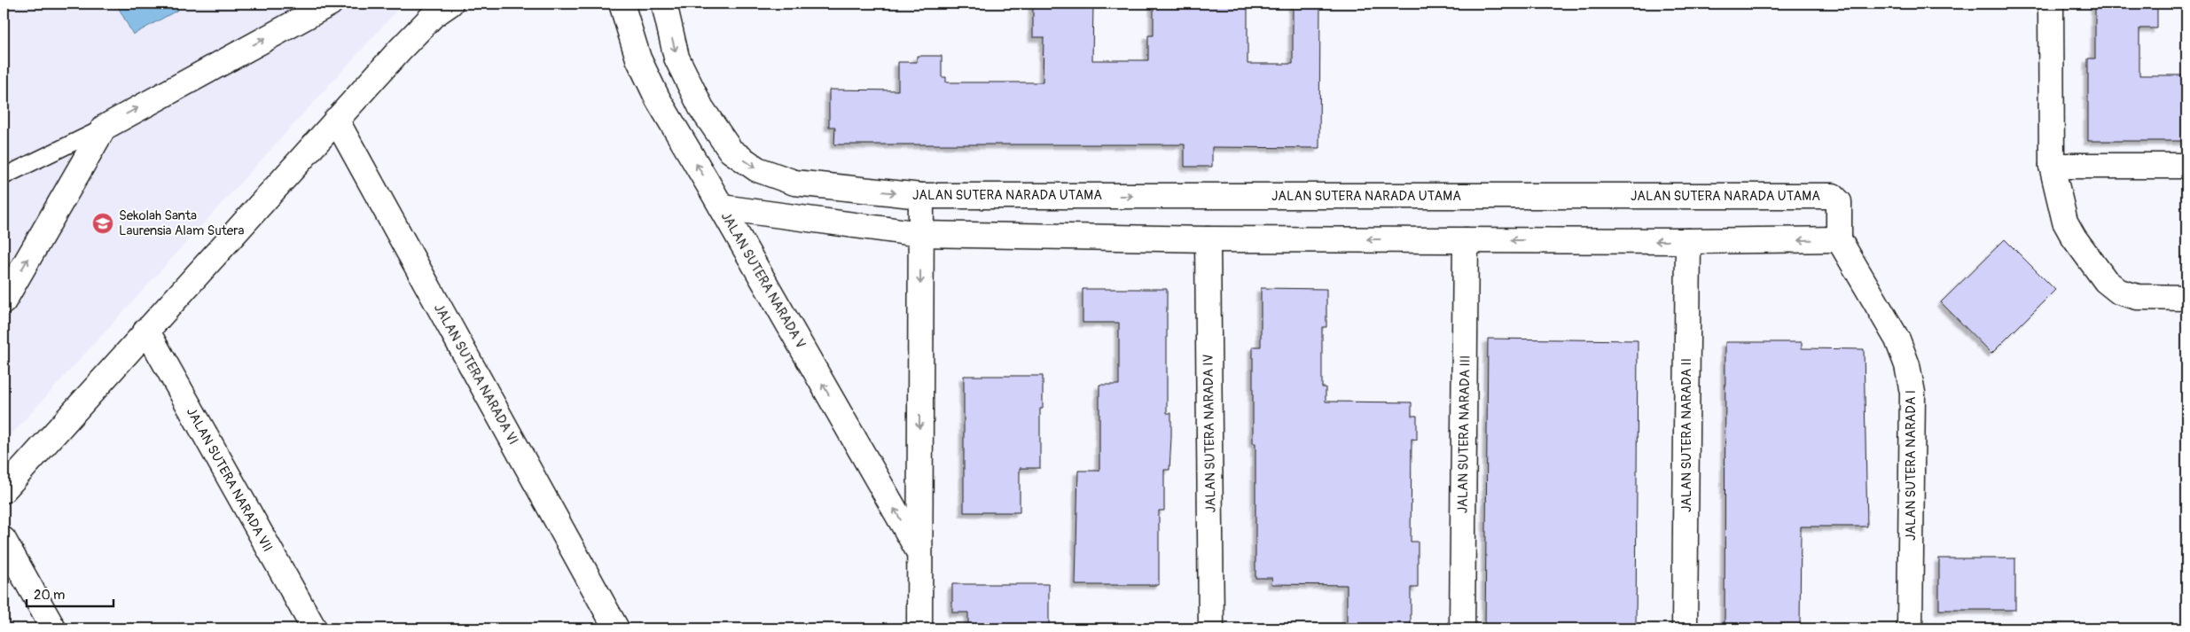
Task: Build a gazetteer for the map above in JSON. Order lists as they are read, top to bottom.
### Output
{
  "streets": {
    "street": [
      "JALAN SUTERA NARADA UTAMA",
      "JALAN SUTERA NARADA V",
      "JALAN SUTERA NARADA VI",
      "JALAN SUTERA NARADA IV",
      "JALAN SUTERA NARADA III",
      "JALAN SUTERA NARADA II",
      "JALAN SUTERA NARADA I",
      "JALAN SUTERA NARADA VII"
    ]
  },
  "crossings": [
    ["JALAN SUTERA NARADA UTAMA", "JALAN SUTERA NARADA V"],
    ["JALAN SUTERA NARADA UTAMA", "JALAN SUTERA NARADA I"]
  ],
  "places": {
    "school or university": ["Sekolah Santa Laurensia Alam Sutera"]
  },
  "scale_bar": "20 m"
}
